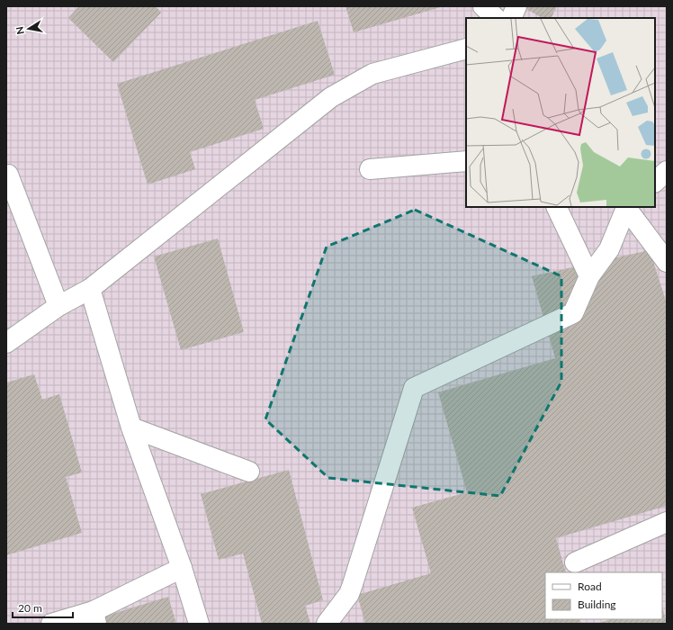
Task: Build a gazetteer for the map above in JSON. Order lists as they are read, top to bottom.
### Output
{
  "legend": ["Road", "Building"],
  "scale_bar": "20 m",
  "north": "left"
}
